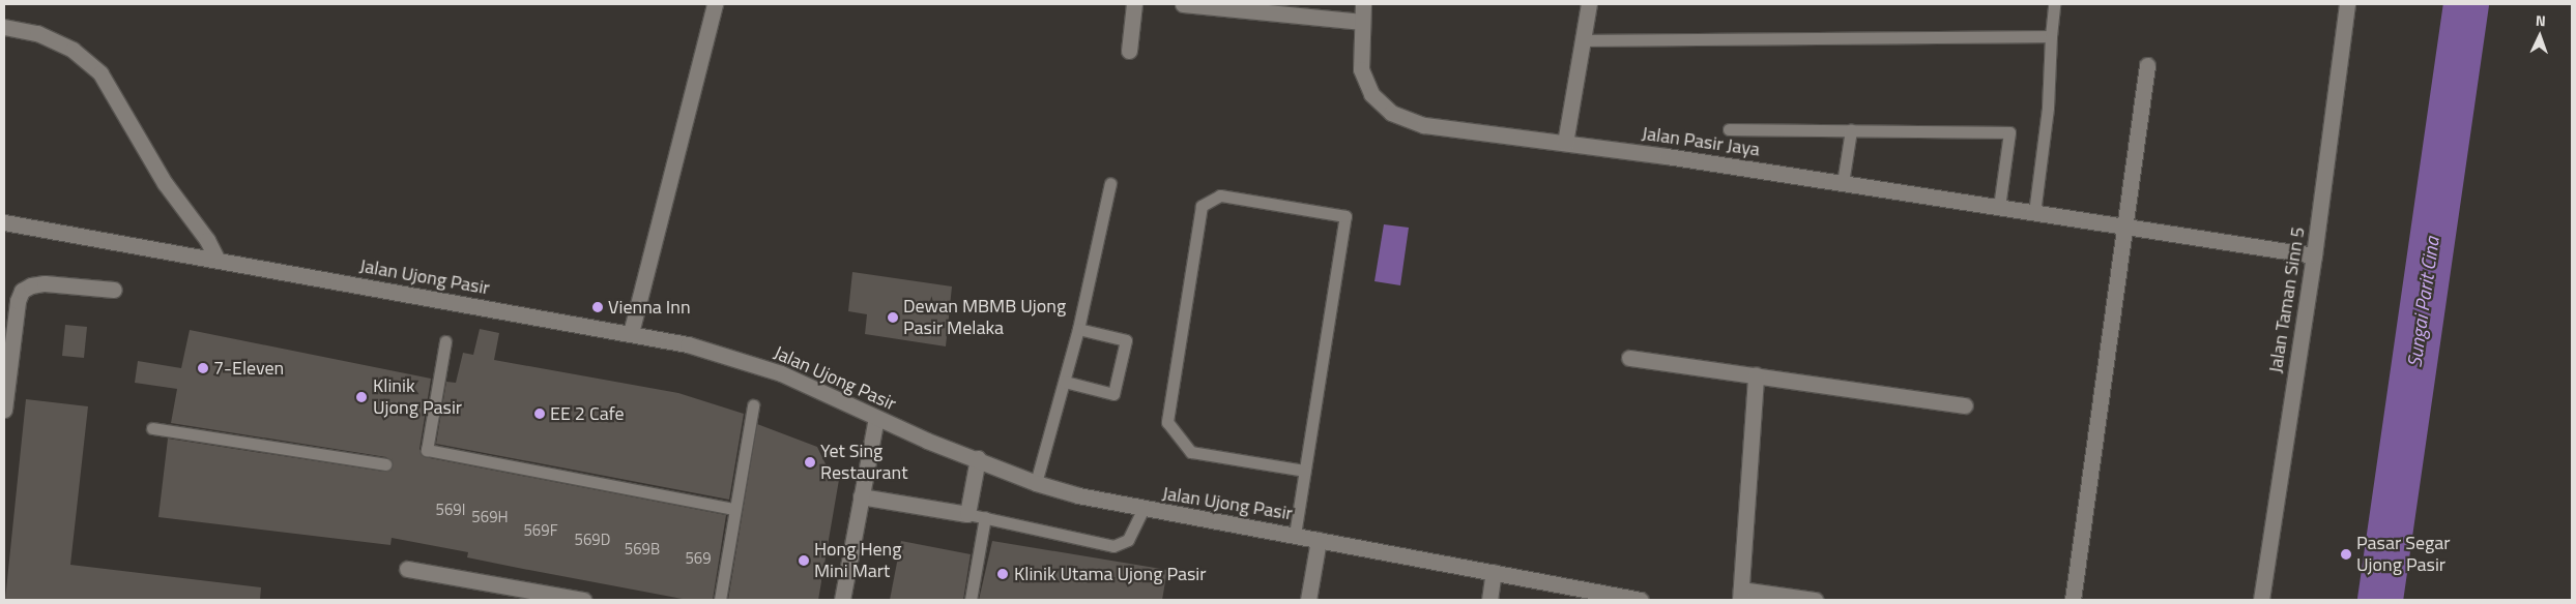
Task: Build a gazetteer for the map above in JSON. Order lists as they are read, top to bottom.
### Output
{
  "streets": {
    "street": ["Jalan Pasir Jaya", "Jalan Ujong Pasir", "Jalan Taman Sinn 5"]
  },
  "crossings": [
    ["Jalan Pasir Jaya", "Jalan Taman Sinn 5"]
  ],
  "water": ["Sungai Parit Cina"],
  "places": [
    "Vienna Inn",
    "Dewan MBMB Ujong Pasir Melaka",
    "7-Eleven",
    "Klinik Ujong Pasir",
    "EE 2 Cafe",
    "Yet Sing Restaurant",
    "Pasar Segar Ujong Pasir",
    "Hong Heng Mini Mart",
    "Klinik Utama Ujong Pasir"
  ],
  "house_numbers": [
    "569I",
    "569H",
    "569F",
    "569D",
    "569B",
    "569"
  ],
  "north": "top"
}
